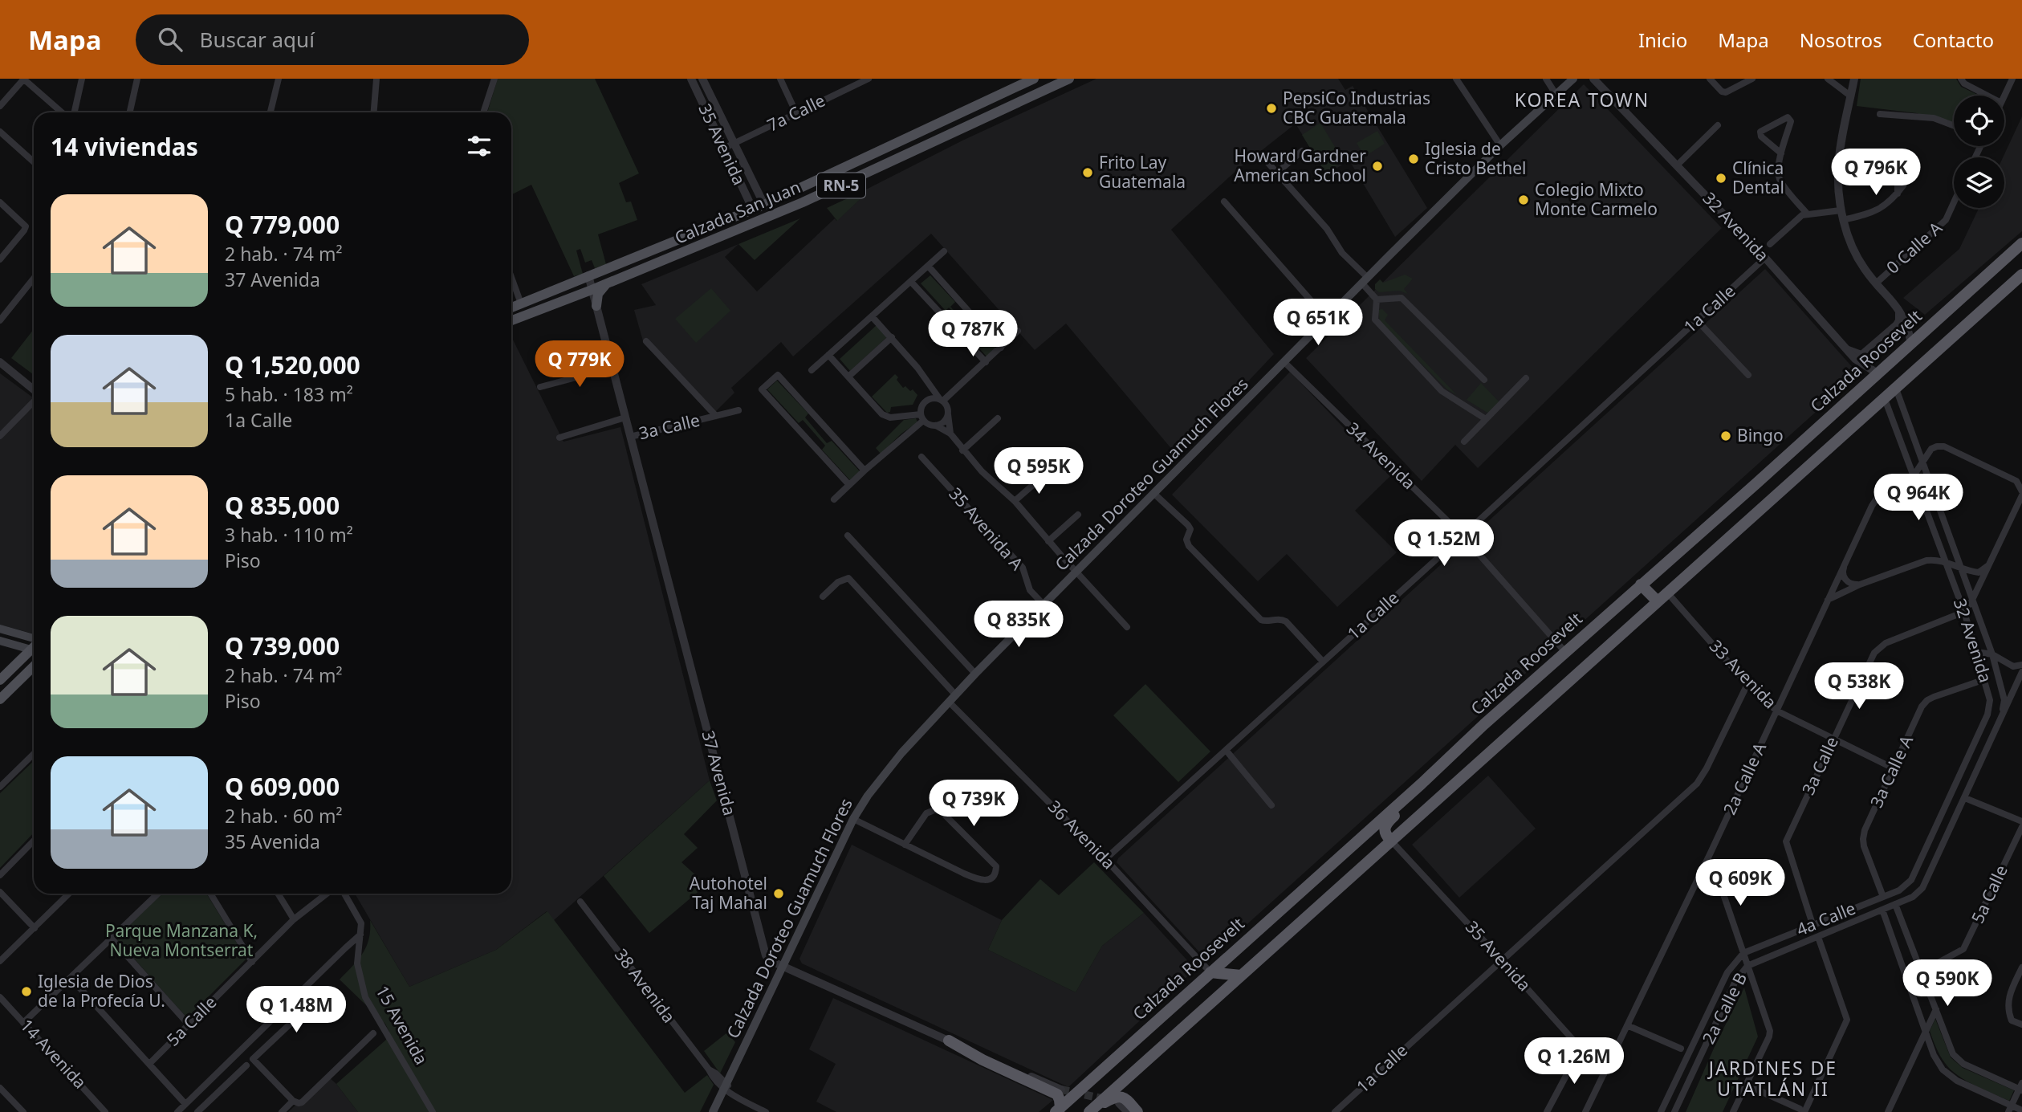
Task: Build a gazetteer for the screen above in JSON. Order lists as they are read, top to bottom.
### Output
{
  "streets": {
    "highway": ["Calzada Roosevelt"],
    "main road": ["RN-5", "Calzada San Juan", "Calzada Doroteo Guamuch Flores"],
    "street": [
      "7a Calle",
      "35 Avenida",
      "32 Avenida",
      "0 Calle A",
      "1a Calle",
      "3a Calle",
      "34 Avenida",
      "35 Avenida A",
      "33 Avenida",
      "3a Calle A",
      "37 Avenida",
      "2a Calle A",
      "36 Avenida",
      "5a Calle",
      "4a Calle",
      "38 Avenida",
      "2a Calle B",
      "15 Avenida",
      "14 Avenida"
    ]
  },
  "crossings": [
    ["7a Calle", "35 Avenida"],
    ["35 Avenida", "Calzada San Juan"],
    ["35 Avenida", "1a Calle"],
    ["35 Avenida", "2a Calle A"],
    ["Calzada San Juan", "37 Avenida"],
    ["32 Avenida", "1a Calle"],
    ["32 Avenida", "Calzada Roosevelt"],
    ["32 Avenida", "3a Calle"],
    ["32 Avenida", "3a Calle A"],
    ["32 Avenida", "2a Calle A"],
    ["32 Avenida", "4a Calle"],
    ["1a Calle", "34 Avenida"],
    ["1a Calle", "33 Avenida"],
    ["1a Calle", "36 Avenida"],
    ["Calzada Roosevelt", "34 Avenida"],
    ["Calzada Roosevelt", "36 Avenida"],
    ["3a Calle", "33 Avenida"],
    ["3a Calle", "37 Avenida"],
    ["3a Calle", "4a Calle"],
    ["34 Avenida", "Calzada Doroteo Guamuch Flores"],
    ["Calzada Doroteo Guamuch Flores", "35 Avenida A"],
    ["Calzada Doroteo Guamuch Flores", "37 Avenida"],
    ["Calzada Doroteo Guamuch Flores", "36 Avenida"],
    ["Calzada Doroteo Guamuch Flores", "38 Avenida"],
    ["33 Avenida", "3a Calle A"],
    ["33 Avenida", "2a Calle A"],
    ["3a Calle A", "4a Calle"],
    ["4a Calle", "2a Calle B"]
  ],
  "districts": ["KOREA TOWN", "JARDINES DE UTATLÁN II"],
  "parks": ["Parque Manzana K, Nueva Montserrat"],
  "places": [
    "PepsiCo Industrias CBC Guatemala",
    "Iglesia de Cristo Bethel",
    "Howard Gardner American School",
    "Frito Lay Guatemala",
    "Clínica Dental",
    "Colegio Mixto Monte Carmelo",
    "Bingo",
    "Autohotel Taj Mahal",
    "Iglesia de Dios de la Profecía U."
  ],
  "page": {
    "header": "Mapa",
    "search": "Buscar aquí",
    "nav": [
      "Inicio",
      "Mapa",
      "Nosotros",
      "Contacto"
    ],
    "heading": "14 viviendas",
    "price": [
      "Q 796K",
      "Q 651K",
      "Q 787K",
      "Q 779K",
      "Q 595K",
      "Q 964K",
      "Q 1.52M",
      "Q 835K",
      "Q 538K",
      "Q 739K",
      "Q 609K",
      "Q 590K",
      "Q 1.48M",
      "Q 1.26M"
    ],
    "list": [
      {
        "name": "Q 779,000",
        "note": "2 hab. · 74 m² · 37 Avenida"
      },
      {
        "name": "Q 1,520,000",
        "note": "5 hab. · 183 m² · 1a Calle"
      },
      {
        "name": "Q 835,000",
        "note": "3 hab. · 110 m² · Piso"
      },
      {
        "name": "Q 739,000",
        "note": "2 hab. · 74 m² · Piso"
      },
      {
        "name": "Q 609,000",
        "note": "2 hab. · 60 m² · 35 Avenida"
      }
    ]
  }
}
